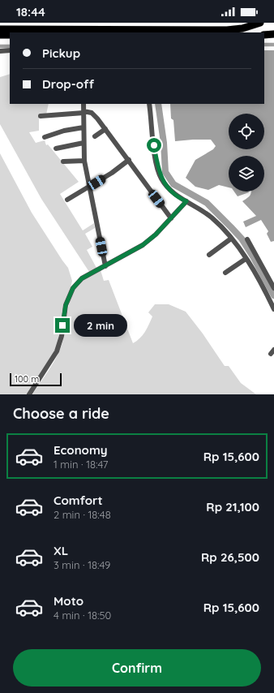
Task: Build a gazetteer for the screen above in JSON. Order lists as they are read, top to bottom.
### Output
{
  "scale_bar": "100 m",
  "page": {
    "status": "18:44",
    "banner": ["Pickup", "Drop-off"],
    "bubble": "2 min",
    "scale": "100 m",
    "heading": "Choose a ride",
    "list": [
      {
        "name": "Economy",
        "note": "1 min · 18:47",
        "value": "Rp 15,600"
      },
      {
        "name": "Comfort",
        "note": "2 min · 18:48",
        "value": "Rp 21,100"
      },
      {
        "name": "XL",
        "note": "3 min · 18:49",
        "value": "Rp 26,500"
      },
      {
        "name": "Moto",
        "note": "4 min · 18:50",
        "value": "Rp 15,600"
      }
    ],
    "buttons": "Confirm"
  }
}
